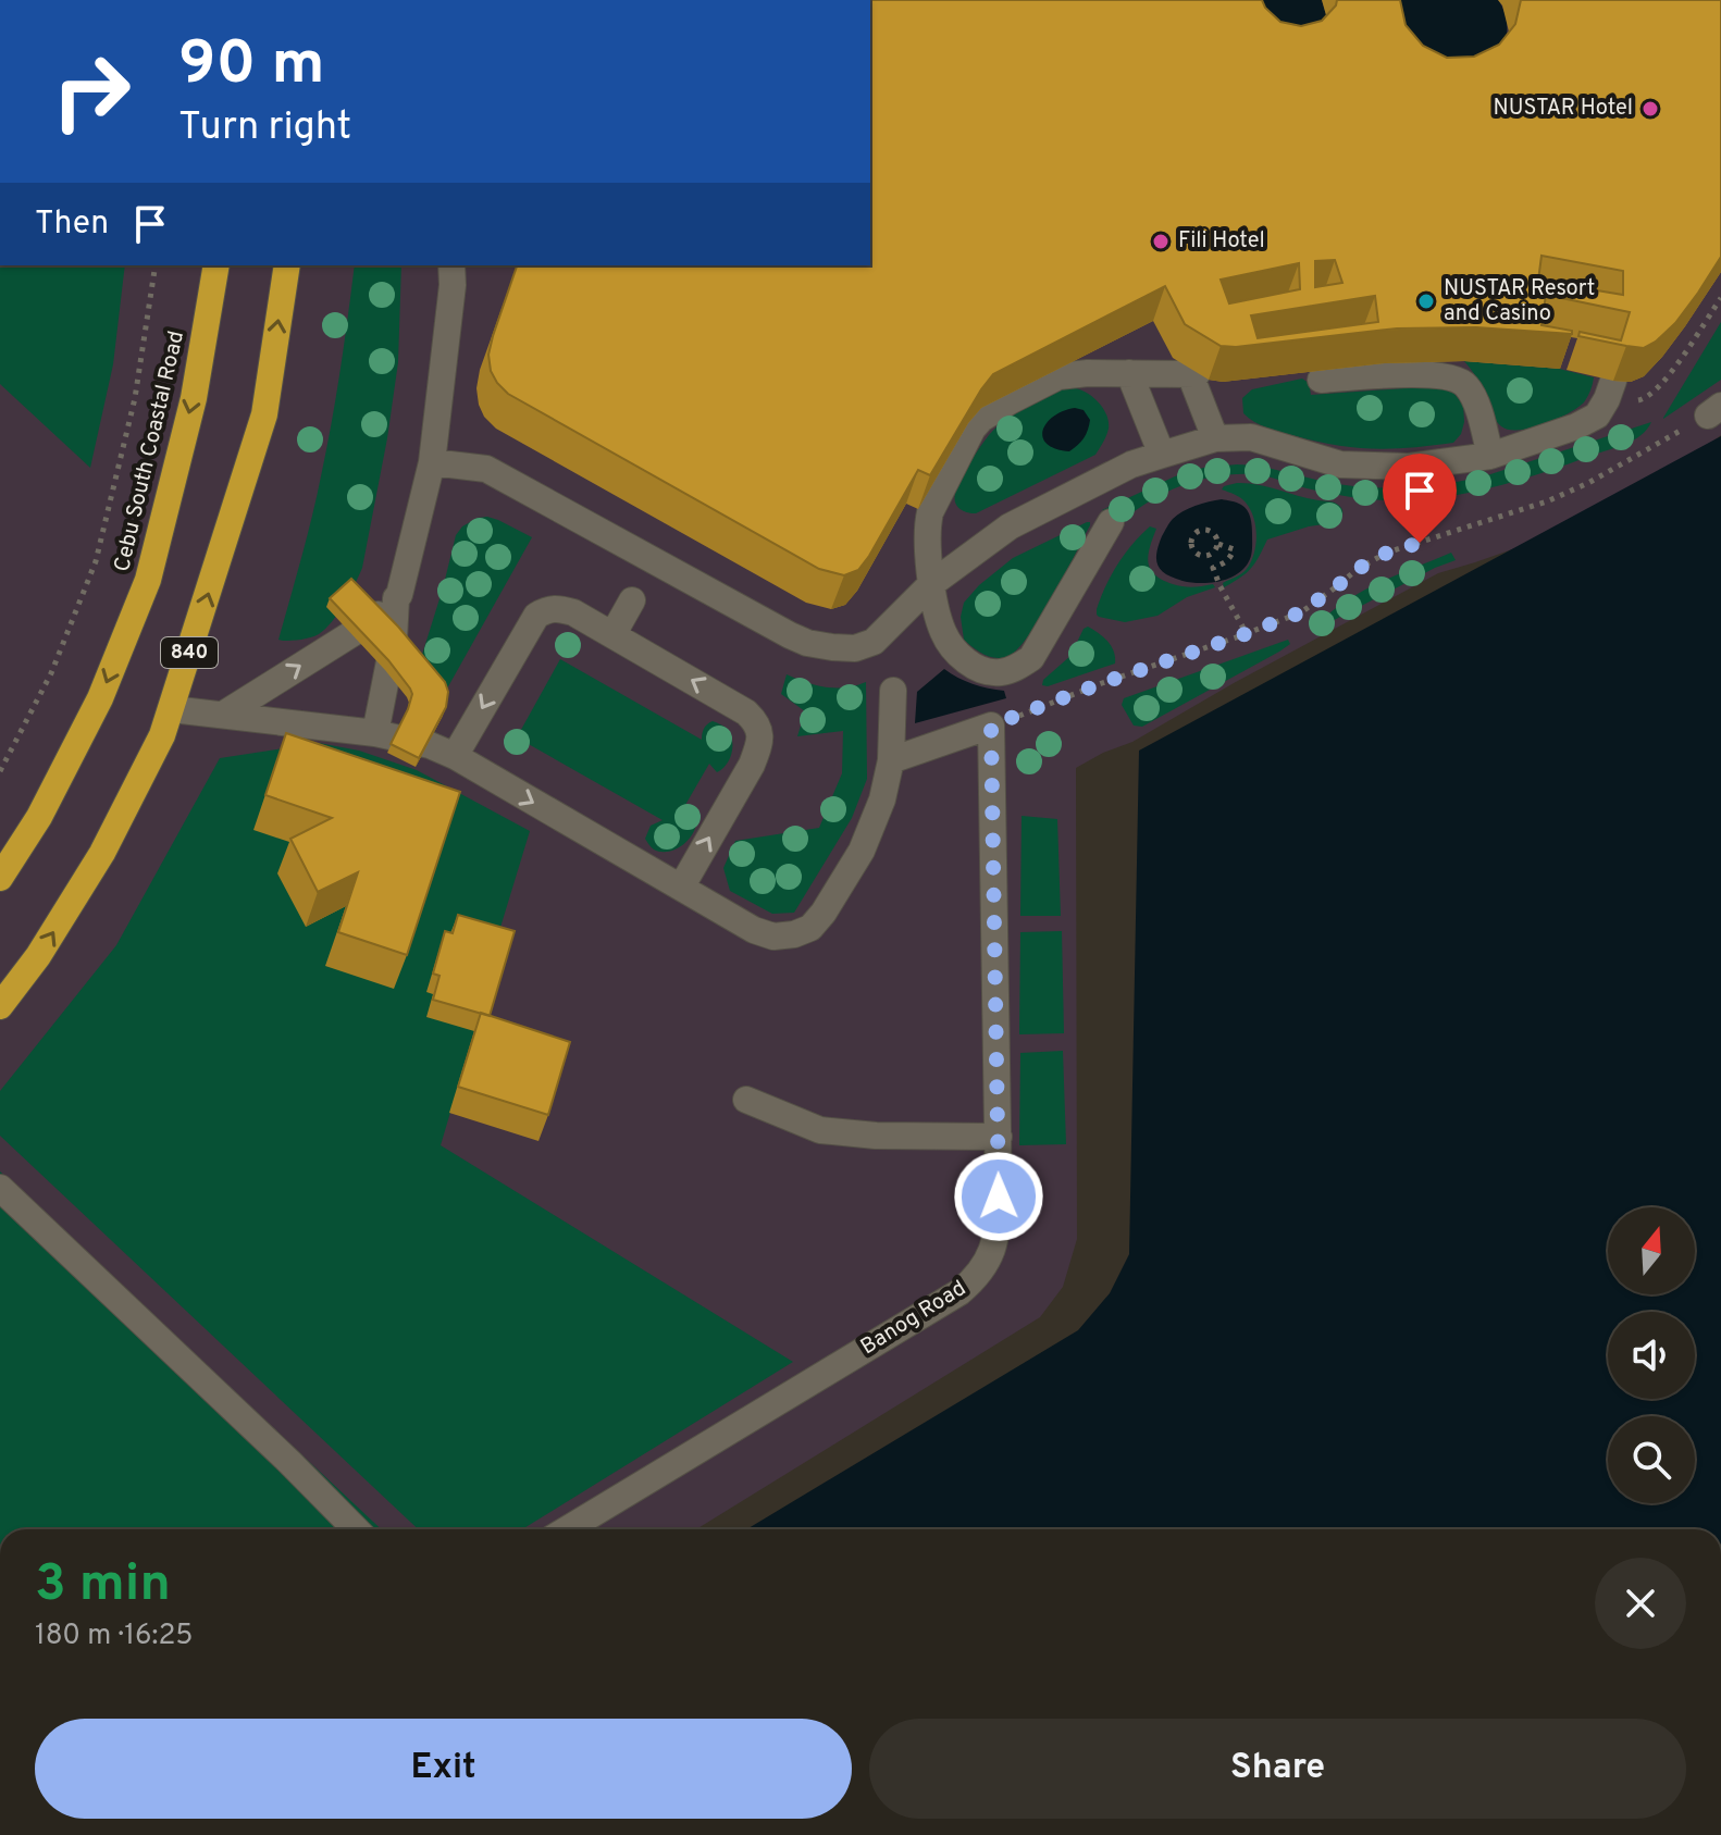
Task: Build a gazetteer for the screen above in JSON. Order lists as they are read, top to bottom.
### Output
{
  "streets": {
    "highway": ["Cebu South Coastal Road", "840"],
    "street": ["Banog Road"]
  },
  "places": ["NUSTAR Hotel", "Fili Hotel", "NUSTAR Resort and Casino"],
  "north": "top",
  "page": {
    "turn": ["90 m", "Turn right"],
    "then": "Then",
    "heading": ["3 min", "180 m · 16:25"],
    "buttons": ["Exit", "Share"]
  }
}
